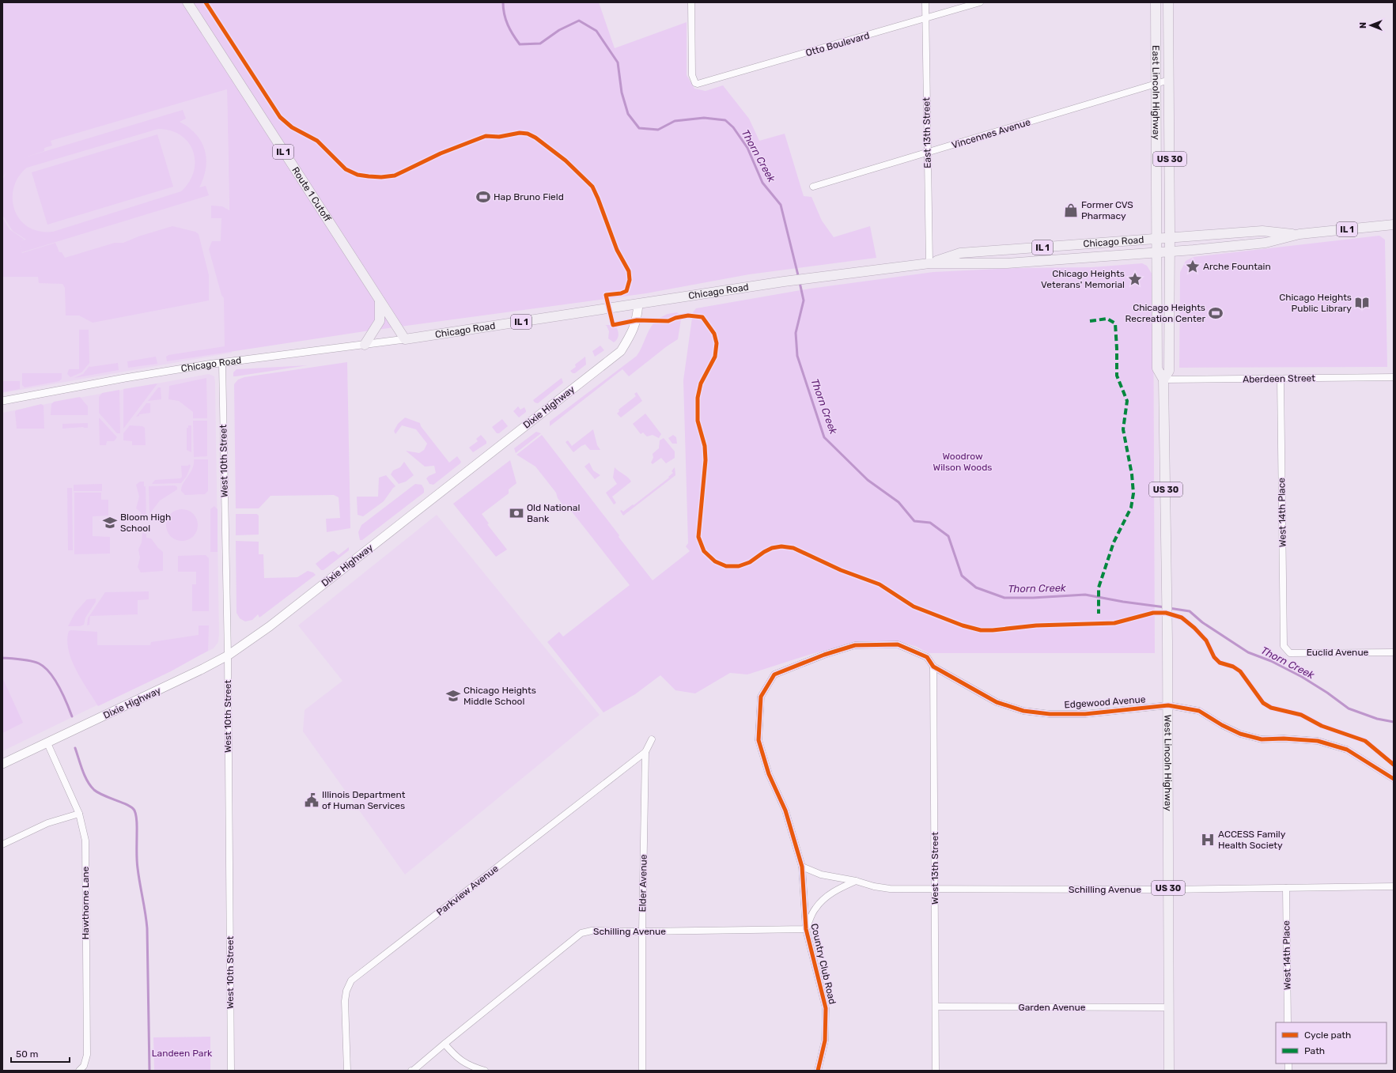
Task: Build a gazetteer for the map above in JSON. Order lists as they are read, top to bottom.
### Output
{
  "streets": {
    "main road": [
      "East Lincoln Highway",
      "IL 1",
      "US 30",
      "Route 1 Cutoff",
      "Chicago Road",
      "Dixie Highway",
      "West Lincoln Highway"
    ],
    "street": [
      "Otto Boulevard",
      "East 13th Street",
      "Vincennes Avenue",
      "Aberdeen Street",
      "West 10th Street",
      "West 14th Place",
      "Euclid Avenue",
      "Edgewood Avenue",
      "West 13th Street",
      "Elder Avenue",
      "Schilling Avenue",
      "Parkview Avenue",
      "Hawthorne Lane",
      "Country Club Road",
      "Garden Avenue"
    ]
  },
  "crossings": [
    ["Otto Boulevard", "East 13th Street"],
    ["East Lincoln Highway", "Vincennes Avenue"],
    ["East Lincoln Highway", "US 30"],
    ["East Lincoln Highway", "Chicago Road"],
    ["East 13th Street", "Vincennes Avenue"],
    ["East 13th Street", "Chicago Road"],
    ["US 30", "Chicago Road"],
    ["US 30", "West Lincoln Highway"],
    ["Route 1 Cutoff", "Chicago Road"],
    ["Chicago Road", "Dixie Highway"],
    ["Chicago Road", "West 10th Street"],
    ["Chicago Road", "West Lincoln Highway"],
    ["Aberdeen Street", "West 14th Place"],
    ["Aberdeen Street", "West Lincoln Highway"],
    ["Dixie Highway", "West 10th Street"],
    ["Dixie Highway", "Hawthorne Lane"],
    ["West 14th Place", "Euclid Avenue"],
    ["West 14th Place", "Schilling Avenue"],
    ["Edgewood Avenue", "West Lincoln Highway"],
    ["Edgewood Avenue", "West 13th Street"],
    ["Edgewood Avenue", "Country Club Road"],
    ["West Lincoln Highway", "Schilling Avenue"],
    ["West Lincoln Highway", "Garden Avenue"],
    ["West 13th Street", "Schilling Avenue"],
    ["West 13th Street", "Garden Avenue"],
    ["Elder Avenue", "Schilling Avenue"],
    ["Elder Avenue", "Parkview Avenue"],
    ["Schilling Avenue", "Country Club Road"]
  ],
  "water": ["Thorn Creek"],
  "parks": ["Woodrow Wilson Woods", "Landeen Park"],
  "places": {
    "sports": ["Hap Bruno Field", "Chicago Heights Recreation Center"],
    "shop": ["Former CVS Pharmacy"],
    "place": ["Arche Fountain", "Chicago Heights Veterans' Memorial"],
    "library": ["Chicago Heights Public Library"],
    "bank": ["Old National Bank"],
    "school or university": ["Bloom High School", "Chicago Heights Middle School"],
    "public building": ["Illinois Department of Human Services"],
    "hospital": ["ACCESS Family Health Society"]
  },
  "legend": ["Cycle path", "Path"],
  "scale_bar": "50 m",
  "north": "left"
}
